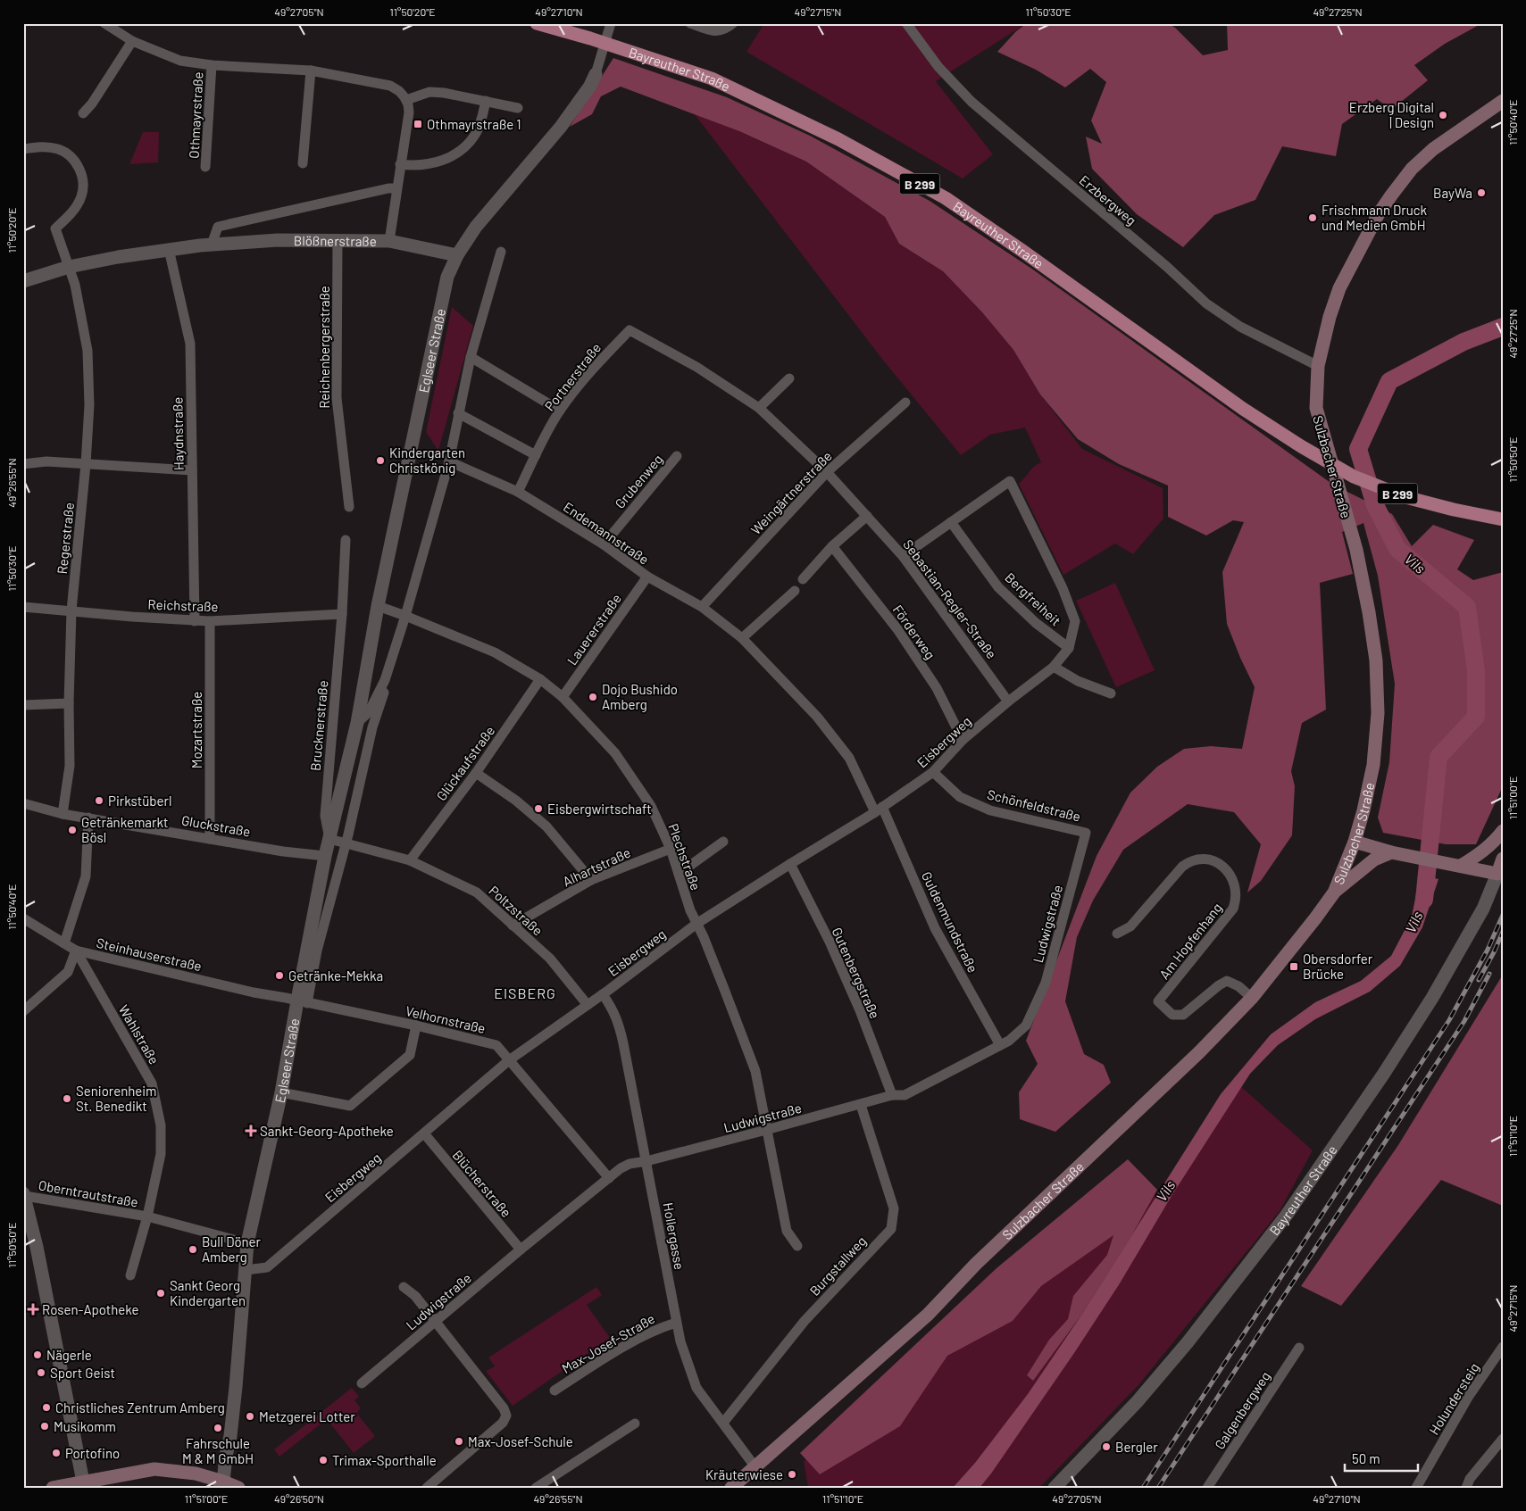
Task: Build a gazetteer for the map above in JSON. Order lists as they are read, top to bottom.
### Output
{
  "streets": {
    "main road": ["Bayreuther Straße", "B 299", "Sulzbacher Straße"],
    "street": [
      "Othmayrstraße",
      "Erzbergweg",
      "Blößnerstraße",
      "Reichenbergerstraße",
      "Eglseer Straße",
      "Portnerstraße",
      "Haydnstraße",
      "Grubenweg",
      "Weingärtnerstraße",
      "Endemannstraße",
      "Regerstraße",
      "Sebastian-Regler-Straße",
      "Bergfreiheit",
      "Reichstraße",
      "Lauererstraße",
      "Förderweg",
      "Brucknerstraße",
      "Mozartstraße",
      "Eisbergweg",
      "Glückaufstraße",
      "Schönfeldstraße",
      "Gluckstraße",
      "Plechstraße",
      "Alhartstraße",
      "Poltzstraße",
      "Guldenmundstraße",
      "Ludwigstraße",
      "Am Hopfenhang",
      "Steinhauserstraße",
      "Gutenbergstraße",
      "Velhornstraße",
      "Wahlstraße",
      "Blücherstraße",
      "Oberntrautstraße",
      "Hollergasse",
      "Burgstallweg",
      "Max-Josef-Straße",
      "Holundersteig",
      "Galgenbergweg"
    ]
  },
  "crossings": [
    ["Erzbergweg", "Sulzbacher Straße"],
    ["Blößnerstraße", "Reichenbergerstraße"],
    ["Blößnerstraße", "Eglseer Straße"],
    ["Blößnerstraße", "Haydnstraße"],
    ["Blößnerstraße", "Regerstraße"],
    ["Eglseer Straße", "Endemannstraße"],
    ["Eglseer Straße", "Brucknerstraße"],
    ["Eglseer Straße", "Eisbergweg"],
    ["Eglseer Straße", "Gluckstraße"],
    ["Eglseer Straße", "Plechstraße"],
    ["Eglseer Straße", "Poltzstraße"],
    ["Eglseer Straße", "Steinhauserstraße"],
    ["Eglseer Straße", "Velhornstraße"],
    ["Eglseer Straße", "Oberntrautstraße"],
    ["Portnerstraße", "Endemannstraße"],
    ["Portnerstraße", "Sebastian-Regler-Straße"],
    ["Haydnstraße", "Reichstraße"],
    ["Sulzbacher Straße", "Am Hopfenhang"],
    ["Sulzbacher Straße", "Hollergasse"],
    ["Grubenweg", "Endemannstraße"],
    ["Weingärtnerstraße", "Endemannstraße"],
    ["Weingärtnerstraße", "Sebastian-Regler-Straße"],
    ["Endemannstraße", "Lauererstraße"],
    ["Endemannstraße", "Eisbergweg"],
    ["Endemannstraße", "Guldenmundstraße"],
    ["Regerstraße", "Reichstraße"],
    ["Regerstraße", "Gluckstraße"],
    ["Sebastian-Regler-Straße", "Eisbergweg"],
    ["Bergfreiheit", "Eisbergweg"],
    ["Reichstraße", "Brucknerstraße"],
    ["Reichstraße", "Mozartstraße"],
    ["Lauererstraße", "Plechstraße"],
    ["Förderweg", "Eisbergweg"],
    ["Brucknerstraße", "Poltzstraße"],
    ["Mozartstraße", "Gluckstraße"],
    ["Eisbergweg", "Schönfeldstraße"],
    ["Eisbergweg", "Plechstraße"],
    ["Eisbergweg", "Poltzstraße"],
    ["Eisbergweg", "Guldenmundstraße"],
    ["Eisbergweg", "Gutenbergstraße"],
    ["Eisbergweg", "Velhornstraße"],
    ["Eisbergweg", "Blücherstraße"],
    ["Eisbergweg", "Hollergasse"],
    ["Glückaufstraße", "Plechstraße"],
    ["Glückaufstraße", "Poltzstraße"],
    ["Schönfeldstraße", "Ludwigstraße"],
    ["Plechstraße", "Alhartstraße"],
    ["Plechstraße", "Ludwigstraße"],
    ["Alhartstraße", "Poltzstraße"],
    ["Guldenmundstraße", "Ludwigstraße"],
    ["Ludwigstraße", "Gutenbergstraße"],
    ["Ludwigstraße", "Velhornstraße"],
    ["Ludwigstraße", "Blücherstraße"],
    ["Ludwigstraße", "Hollergasse"],
    ["Ludwigstraße", "Burgstallweg"],
    ["Steinhauserstraße", "Velhornstraße"],
    ["Steinhauserstraße", "Wahlstraße"],
    ["Wahlstraße", "Oberntrautstraße"],
    ["Hollergasse", "Burgstallweg"],
    ["Hollergasse", "Max-Josef-Straße"]
  ],
  "districts": ["EISBERG"],
  "water": ["Vils"],
  "places": {
    "other": [
      "Erzberg Digital | Design",
      "BayWa",
      "Frischmann Druck und Medien GmbH",
      "Kindergarten Christkönig",
      "Dojo Bushido Amberg",
      "Pirkstüberl",
      "Eisbergwirtschaft",
      "Getränkemarkt Bösl",
      "Getränke-Mekka",
      "Seniorenheim St. Benedikt",
      "Bull Döner Amberg",
      "Sankt Georg Kindergarten",
      "Nägerle",
      "Sport Geist",
      "Christliches Zentrum Amberg",
      "Metzgerei Lotter",
      "Musikomm",
      "Fahrschule M & M GmbH",
      "Max-Josef-Schule",
      "Bergler",
      "Portofino",
      "Trimax-Sporthalle",
      "Kräuterwiese"
    ],
    "transit": ["Othmayrstraße 1", "Obersdorfer Brücke"],
    "health": ["Sankt-Georg-Apotheke", "Rosen-Apotheke"]
  },
  "scale_bar": "50 m",
  "coordinates": [
    "49°27'05\"N",
    "11°50'20\"E",
    "49°27'10\"N",
    "49°27'15\"N",
    "11°50'30\"E",
    "49°27'25\"N",
    "11°50'40\"E",
    "11°50'50\"E",
    "49°26'55\"N",
    "11°51'00\"E",
    "11°51'10\"E",
    "49°26'50\"N"
  ]
}
